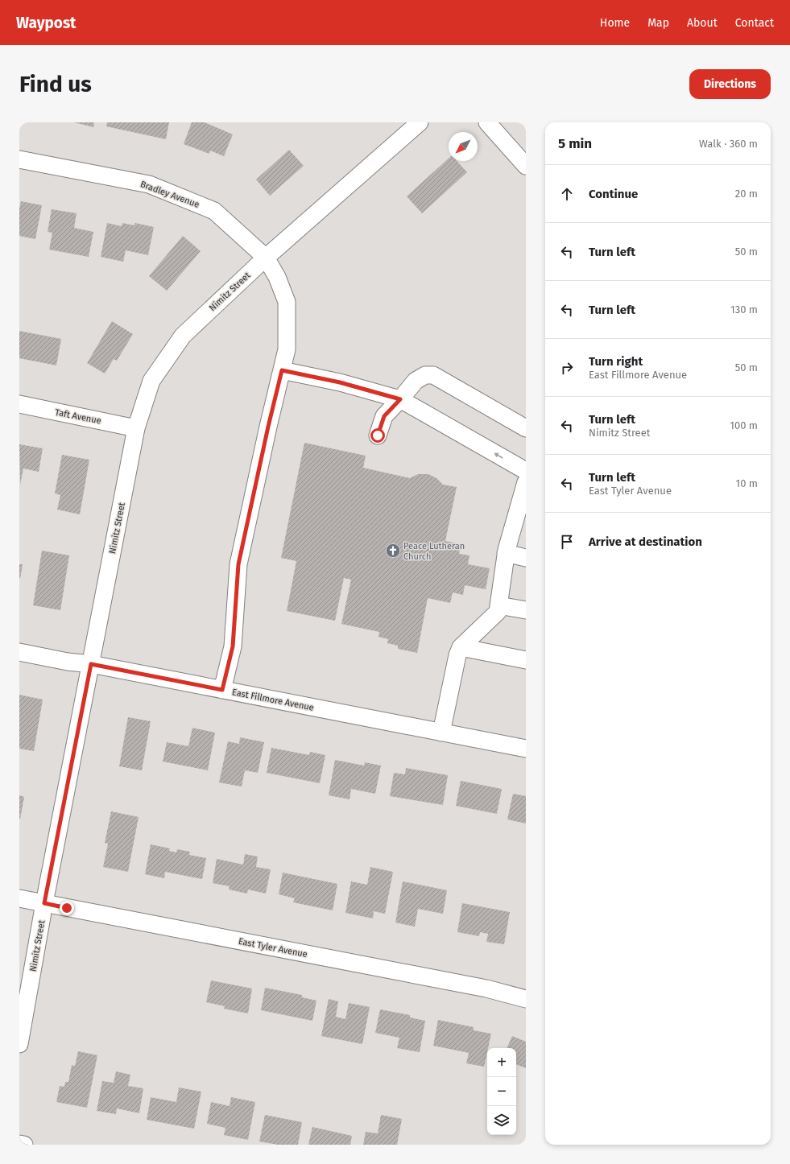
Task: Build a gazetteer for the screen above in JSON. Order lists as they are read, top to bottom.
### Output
{
  "streets": {
    "street": [
      "Bradley Avenue",
      "Nimitz Street",
      "Taft Avenue",
      "East Fillmore Avenue",
      "East Tyler Avenue"
    ]
  },
  "crossings": [
    ["Bradley Avenue", "Nimitz Street"],
    ["Bradley Avenue", "East Fillmore Avenue"],
    ["Nimitz Street", "Taft Avenue"],
    ["Nimitz Street", "East Fillmore Avenue"],
    ["Nimitz Street", "East Tyler Avenue"]
  ],
  "places": {
    "church": ["Peace Lutheran Church"]
  },
  "north": "bottom left",
  "page": {
    "header": "Waypost",
    "nav": [
      "Home",
      "Map",
      "About",
      "Contact"
    ],
    "buttons": "Directions",
    "title": "Find us",
    "heading": ["5 min", "Walk · 360 m"],
    "list": [
      ["Continue", "20 m"],
      ["Turn left", "50 m"],
      ["Turn left", "130 m"],
      ["Turn right", "East Fillmore Avenue", "50 m"],
      ["Turn left", "Nimitz Street", "100 m"],
      ["Turn left", "East Tyler Avenue", "10 m"],
      "Arrive at destination"
    ],
    "map_buttons": ["+", "−"]
  }
}
